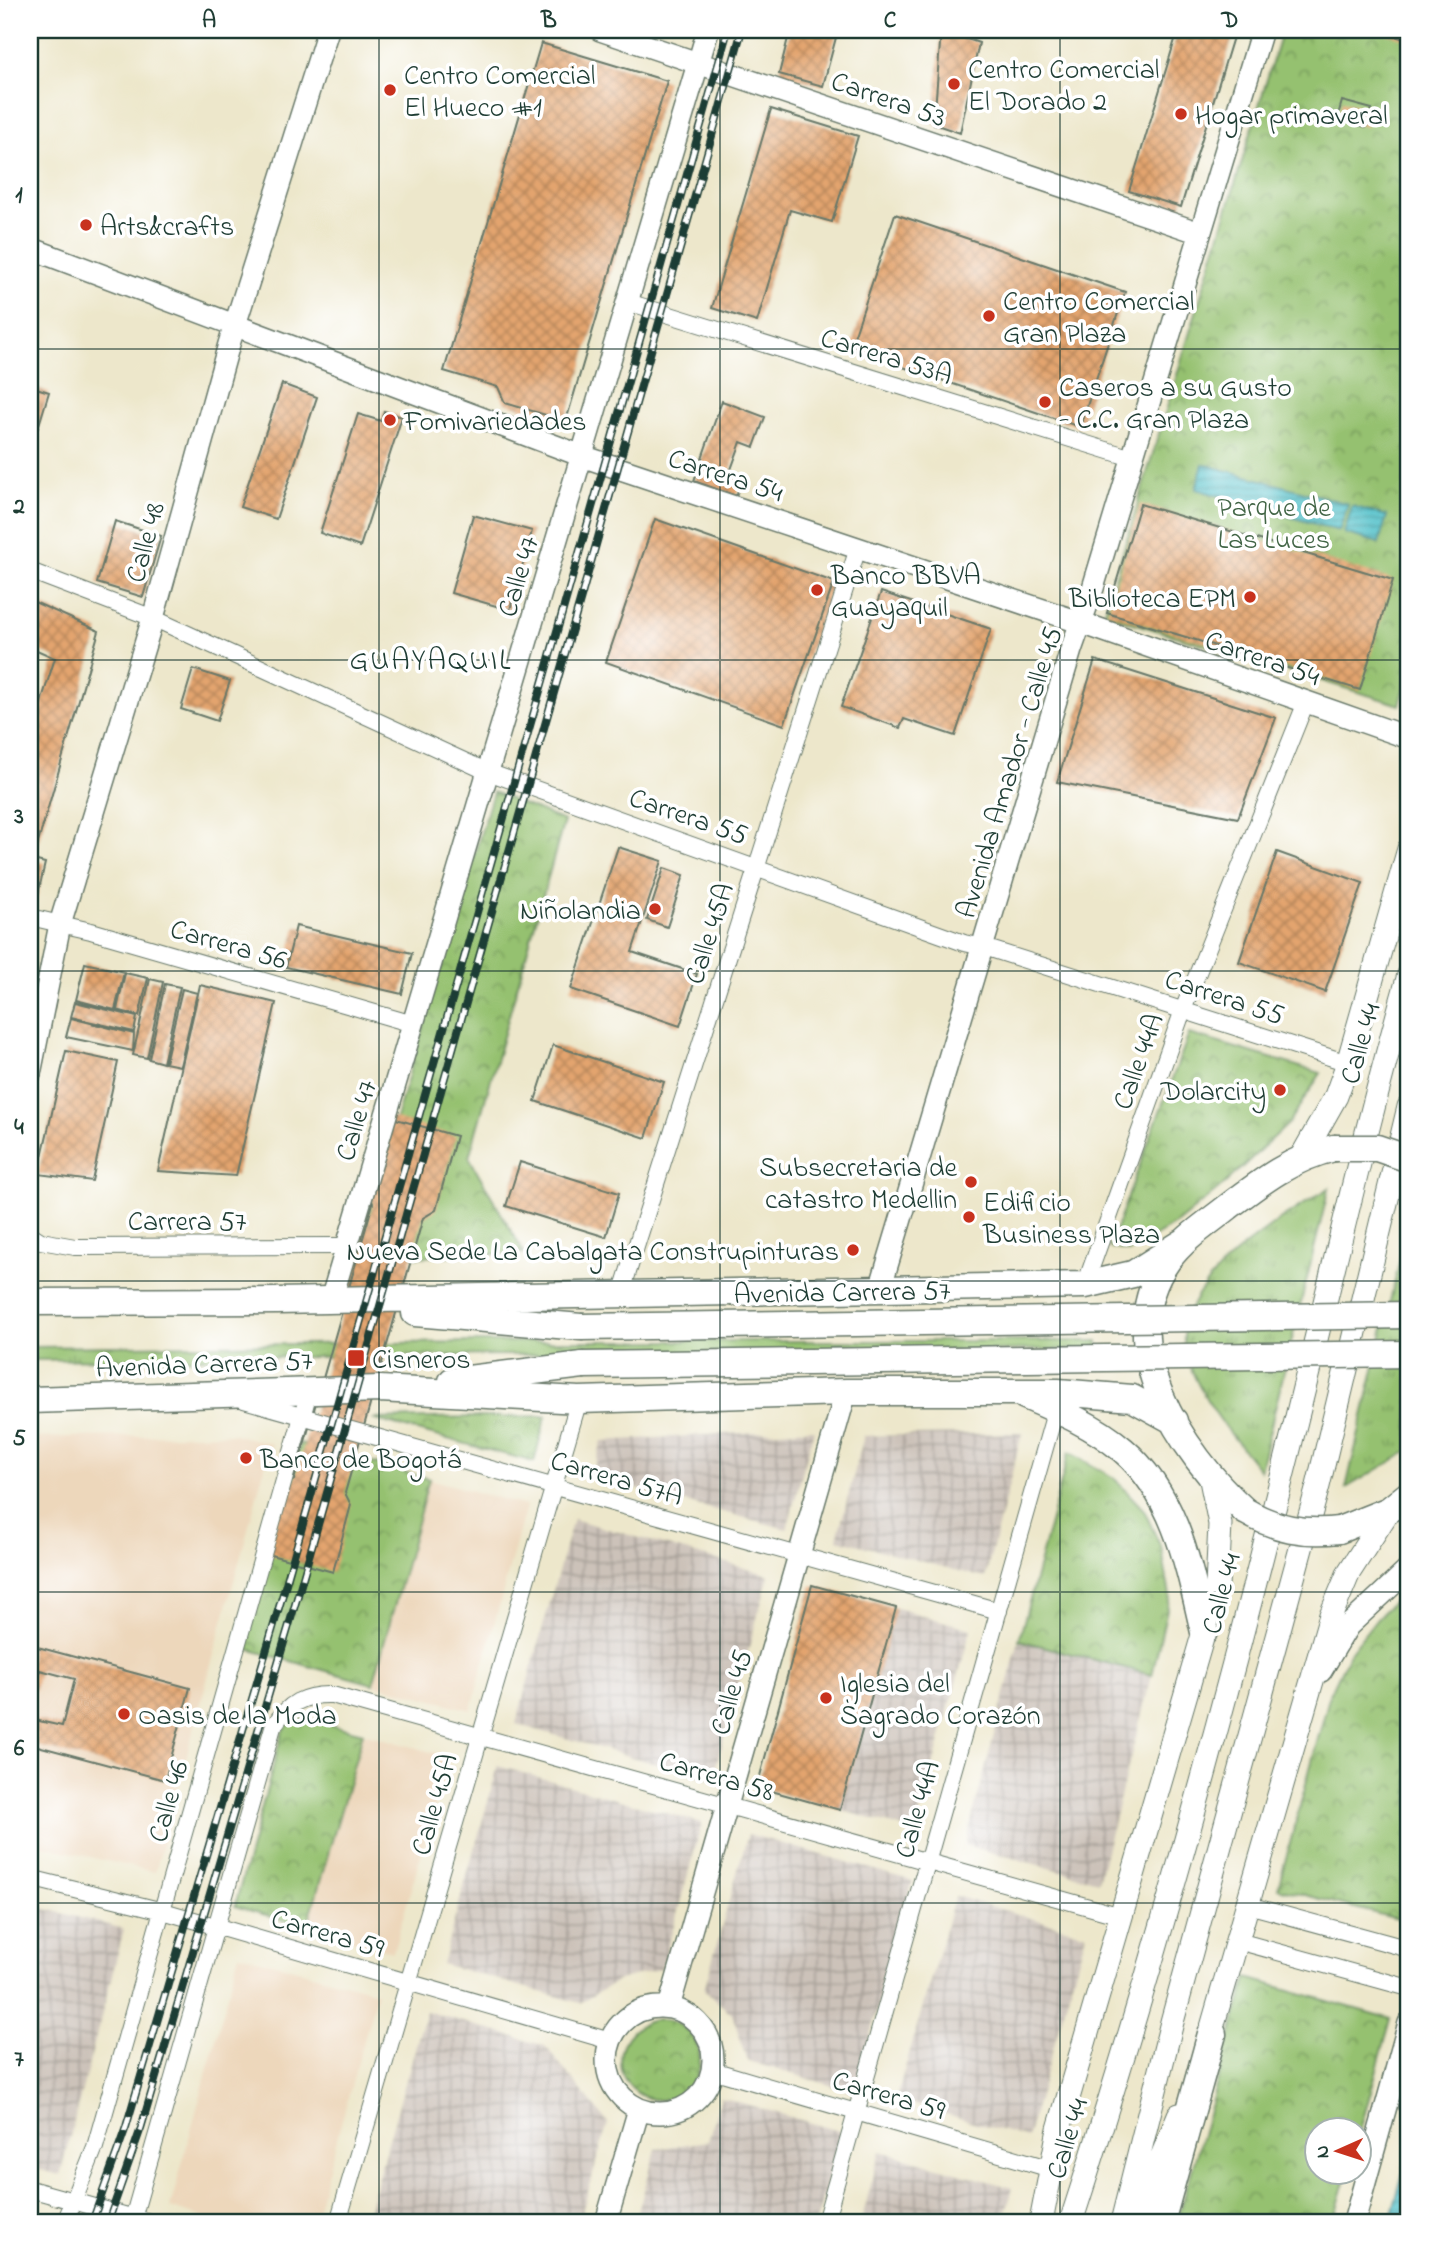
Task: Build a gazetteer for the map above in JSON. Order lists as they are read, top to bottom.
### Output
{
  "streets": {
    "main road": ["Calle 44", "Avenida Carrera 57"],
    "street": [
      "Carrera 53",
      "Carrera 53A",
      "Carrera 54",
      "Calle 48",
      "Calle 47",
      "Avenida Amador - Calle 45",
      "Carrera 55",
      "Calle 45A",
      "Carrera 56",
      "Calle 44A",
      "Carrera 57",
      "Carrera 57A",
      "Calle 45",
      "Carrera 58",
      "Calle 46",
      "Carrera 59"
    ]
  },
  "crossings": [
    ["Carrera 53", "Calle 47"],
    ["Carrera 53", "Avenida Amador - Calle 45"],
    ["Carrera 53A", "Calle 47"],
    ["Carrera 53A", "Avenida Amador - Calle 45"],
    ["Carrera 54", "Calle 48"],
    ["Carrera 54", "Calle 47"],
    ["Carrera 54", "Avenida Amador - Calle 45"],
    ["Carrera 54", "Calle 45A"],
    ["Carrera 54", "Calle 44A"],
    ["Calle 48", "Carrera 55"],
    ["Calle 48", "Carrera 56"],
    ["Calle 47", "Carrera 55"],
    ["Calle 47", "Carrera 56"],
    ["Calle 47", "Carrera 57"],
    ["Calle 47", "Avenida Carrera 57"],
    ["Avenida Amador - Calle 45", "Carrera 55"],
    ["Avenida Amador - Calle 45", "Avenida Carrera 57"],
    ["Carrera 55", "Calle 45A"],
    ["Carrera 55", "Calle 44"],
    ["Carrera 55", "Calle 44A"],
    ["Calle 45A", "Avenida Carrera 57"],
    ["Calle 45A", "Carrera 57A"],
    ["Calle 45A", "Carrera 58"],
    ["Calle 45A", "Carrera 59"],
    ["Calle 44", "Carrera 58"],
    ["Calle 44", "Carrera 59"],
    ["Calle 44A", "Avenida Carrera 57"],
    ["Calle 44A", "Carrera 57A"],
    ["Calle 44A", "Carrera 58"],
    ["Calle 44A", "Carrera 59"],
    ["Avenida Carrera 57", "Carrera 57A"],
    ["Avenida Carrera 57", "Calle 45"],
    ["Avenida Carrera 57", "Calle 46"],
    ["Carrera 57A", "Calle 45"],
    ["Carrera 57A", "Calle 46"],
    ["Calle 45", "Carrera 58"],
    ["Calle 45", "Carrera 59"],
    ["Carrera 58", "Carrera 59"],
    ["Calle 46", "Carrera 59"]
  ],
  "districts": ["GUAYAQUIL"],
  "parks": ["Parque de Las Luces"],
  "places": {
    "other": [
      "Centro Comercial El Dorado 2",
      "Centro Comercial El Hueco #1",
      "Hogar primaveral",
      "Arts&crafts",
      "Centro Comercial Gran Plaza",
      "Caseros a su Gusto - C.C. Gran Plaza",
      "Fomivariedades",
      "Banco BBVA Guayaquil",
      "Biblioteca EPM",
      "Niñolandia",
      "Dolarcity",
      "Subsecretaria de catastro Medellin",
      "Edificio Business Plaza",
      "Nueva Sede La Cabalgata Construpinturas",
      "Banco de Bogotá",
      "Iglesia del Sagrado Corazón",
      "Oasis de la Moda"
    ],
    "transit": ["Cisneros"]
  },
  "north": "left",
  "grid": {
    "columns": [
      "A",
      "B",
      "C",
      "D"
    ],
    "rows": [
      "1",
      "2",
      "3",
      "4",
      "5",
      "6",
      "7"
    ]
  }
}
